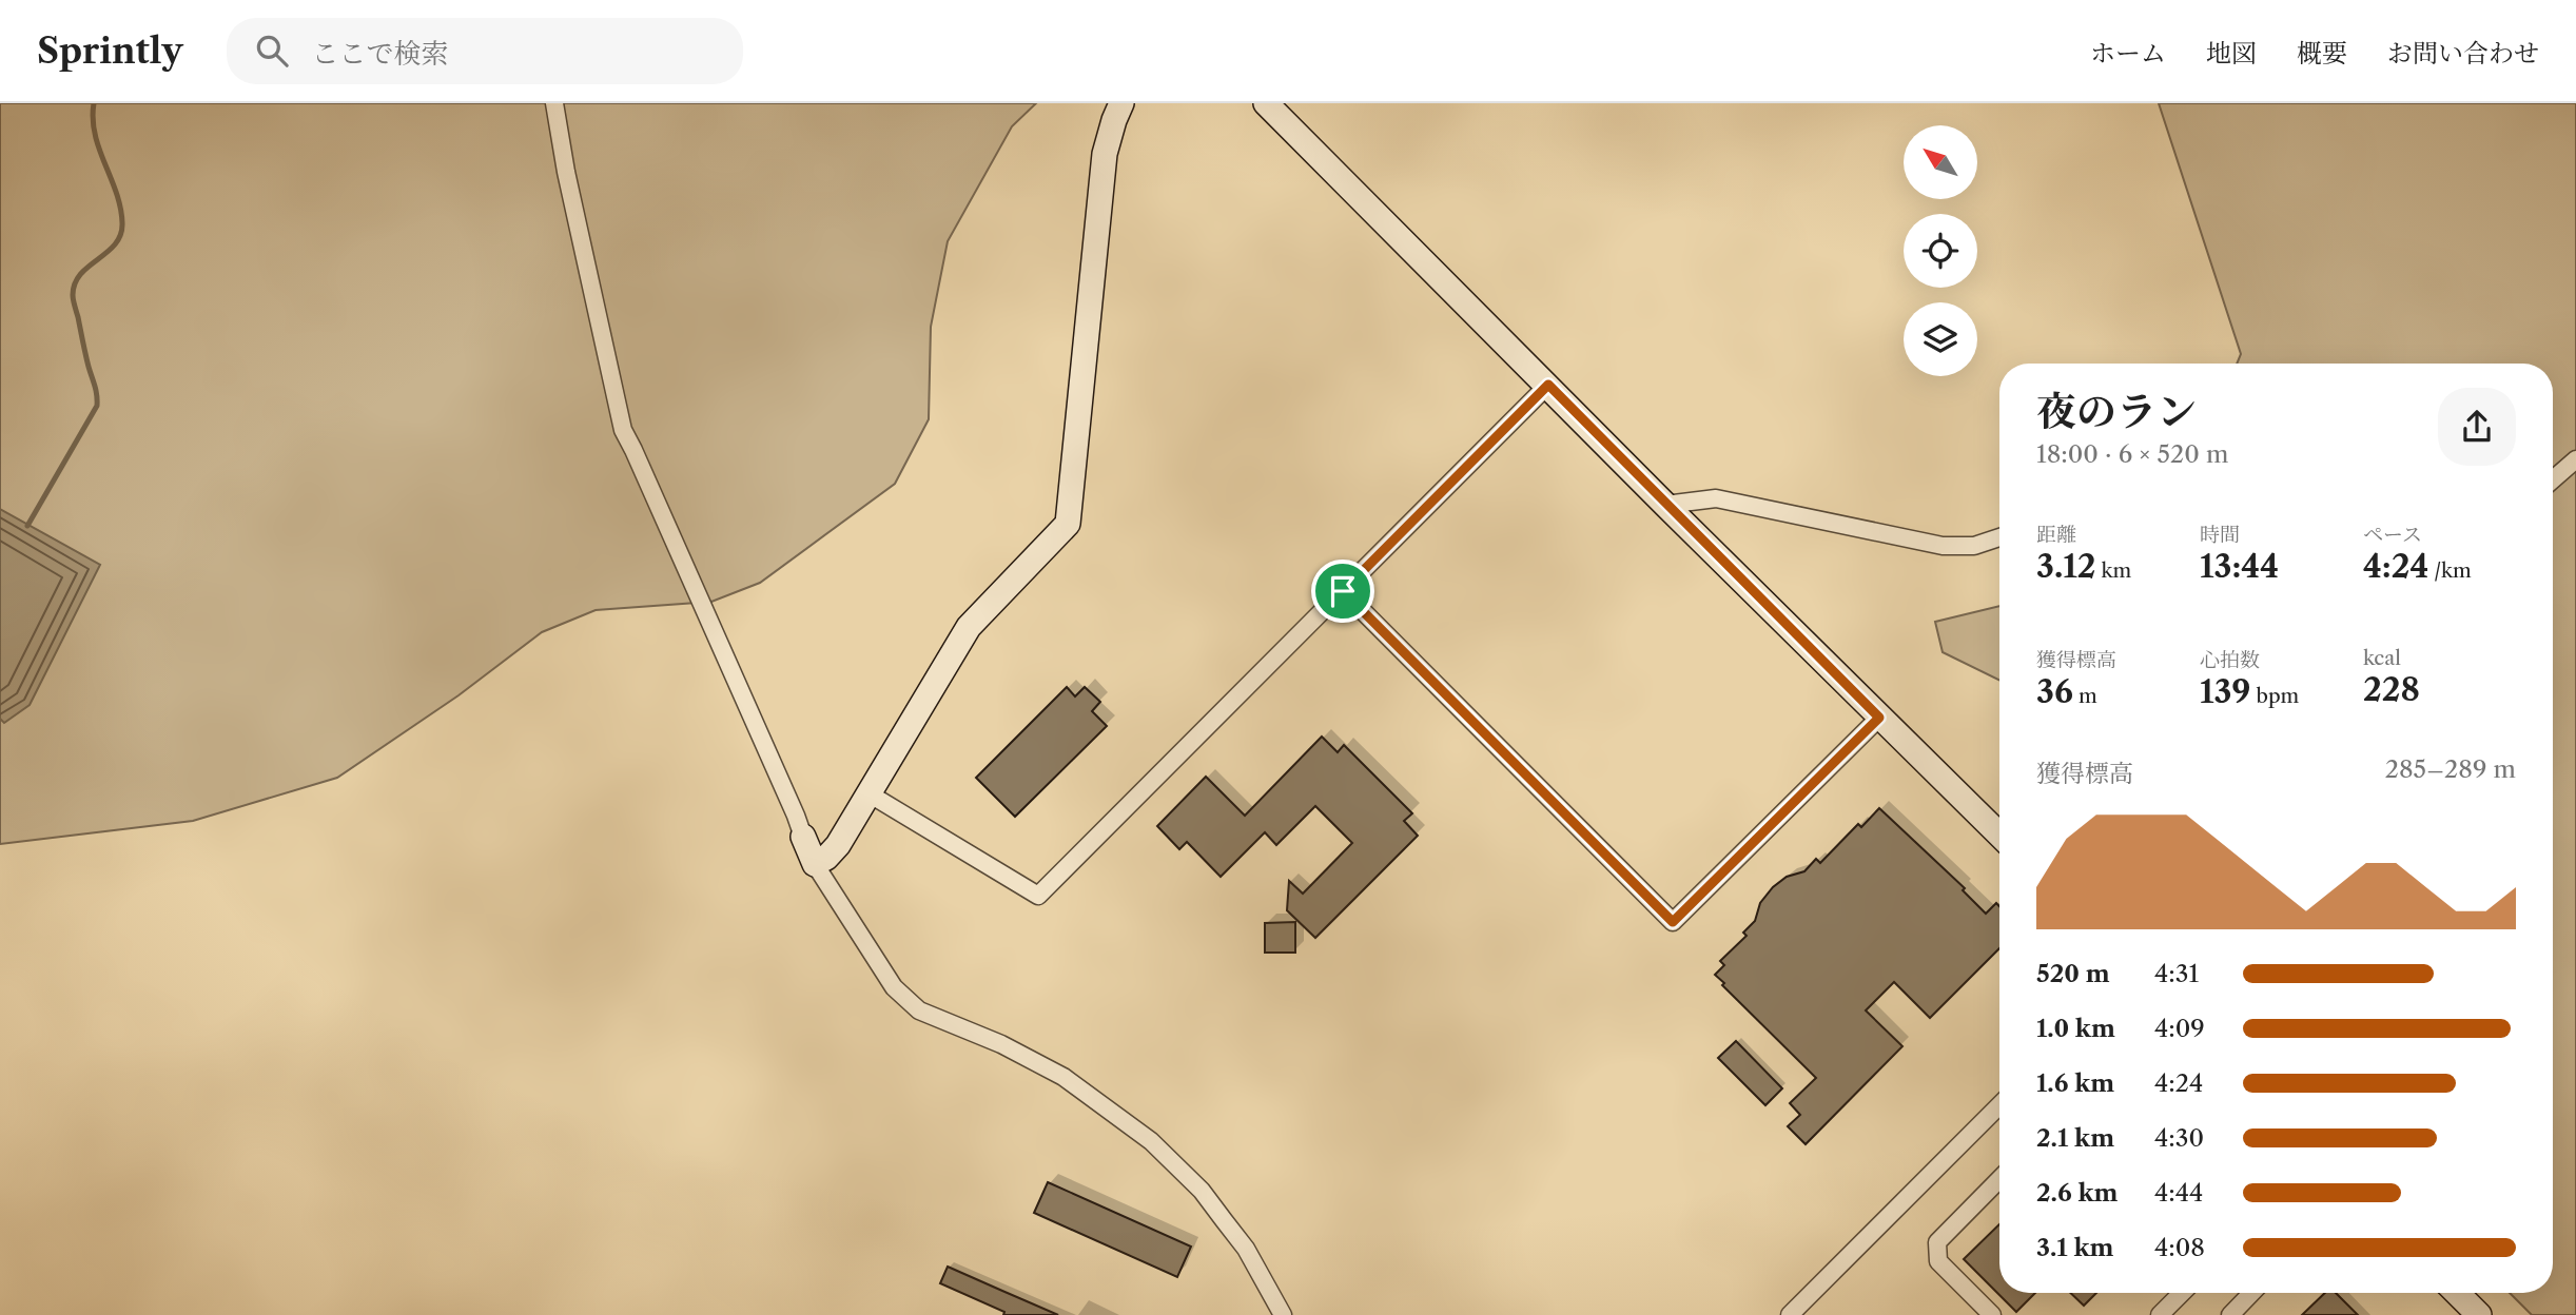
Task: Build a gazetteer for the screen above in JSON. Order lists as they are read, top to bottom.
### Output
{
  "north": "top left",
  "page": {
    "header": "Sprintly",
    "search": "ここで検索",
    "nav": [
      "ホーム",
      "地図",
      "概要",
      "お問い合わせ"
    ],
    "heading": ["夜のラン", "18:00 · 6 × 520 m"],
    "stats": [
      ["距離", "3.12 km"],
      ["時間", "13:44"],
      ["ペース", "4:24 /km"],
      ["獲得標高", "36 m"],
      ["心拍数", "139 bpm"],
      ["kcal", "228"]
    ],
    "chart": ["獲得標高", "285–289 m"],
    "list": [
      {
        "name": "520 m",
        "note": "4:31"
      },
      {
        "name": "1.0 km",
        "note": "4:09"
      },
      {
        "name": "1.6 km",
        "note": "4:24"
      },
      {
        "name": "2.1 km",
        "note": "4:30"
      },
      {
        "name": "2.6 km",
        "note": "4:44"
      },
      {
        "name": "3.1 km",
        "note": "4:08"
      }
    ]
  }
}
